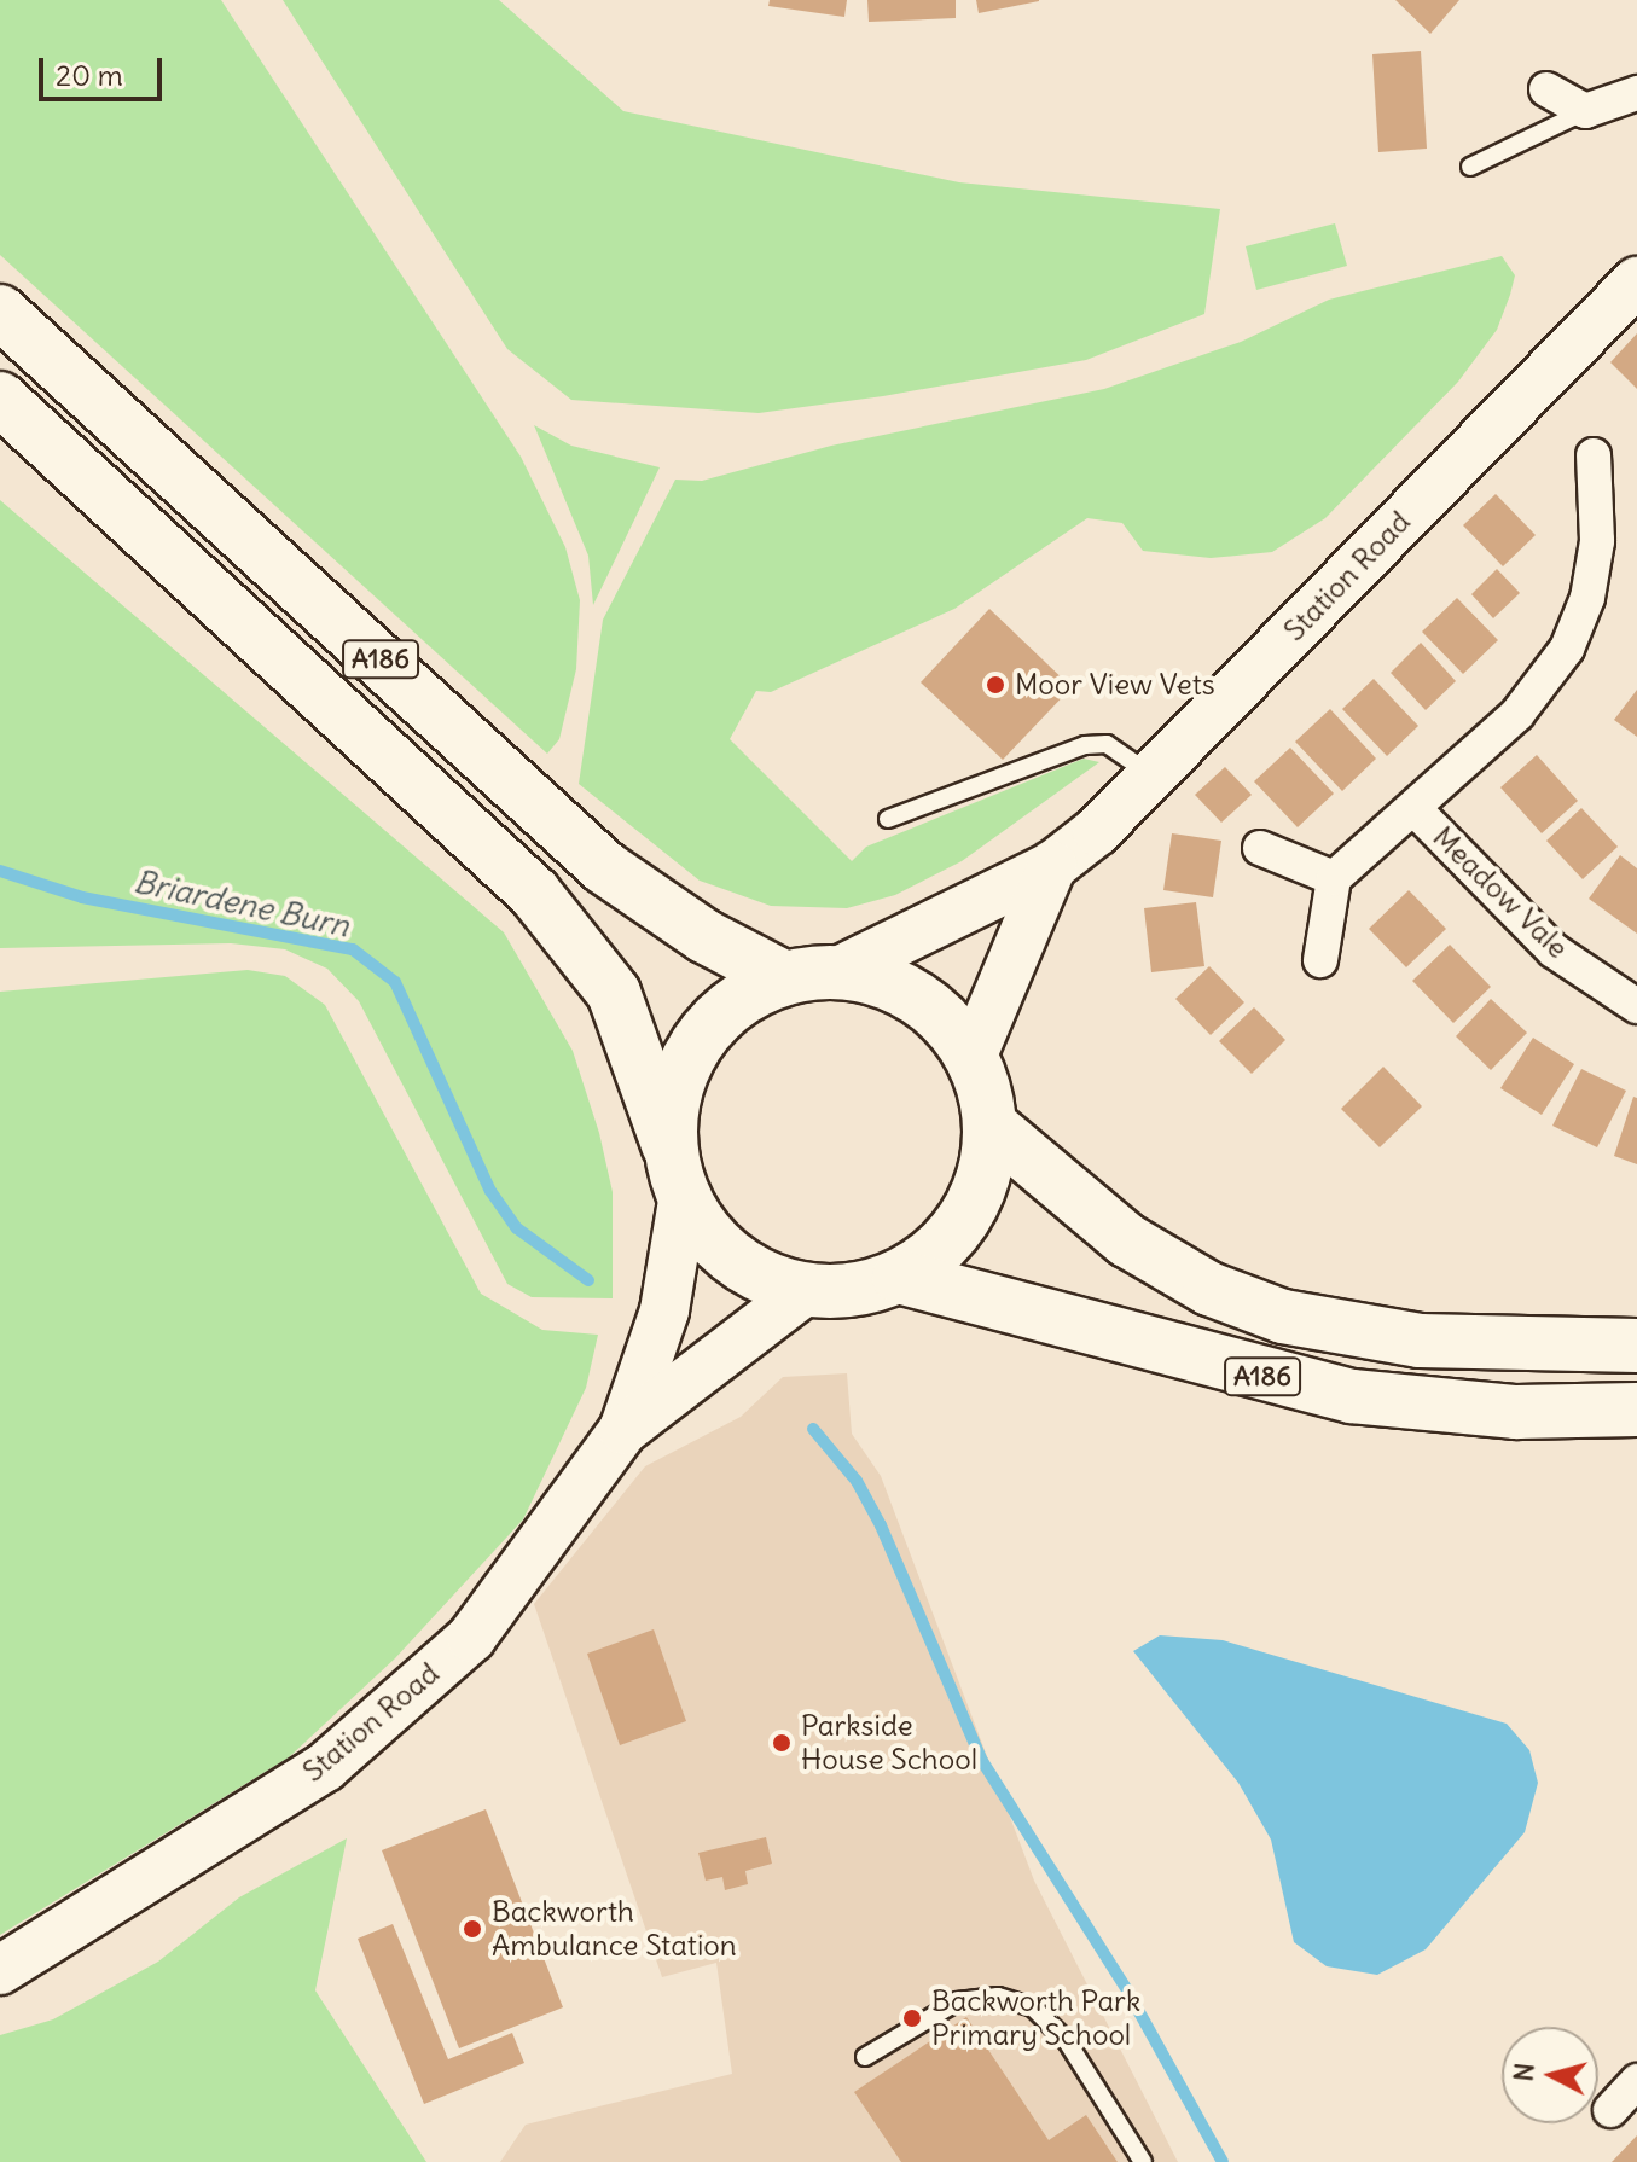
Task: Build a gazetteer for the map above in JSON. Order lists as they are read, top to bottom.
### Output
{
  "streets": {
    "main road": ["Station Road", "A186"],
    "street": ["Meadow Vale"]
  },
  "crossings": [
    ["Station Road", "A186"]
  ],
  "water": ["Briardene Burn"],
  "places": [
    "Moor View Vets",
    "Parkside House School",
    "Backworth Ambulance Station",
    "Backworth Park Primary School"
  ],
  "scale_bar": "20 m",
  "north": "left"
}
